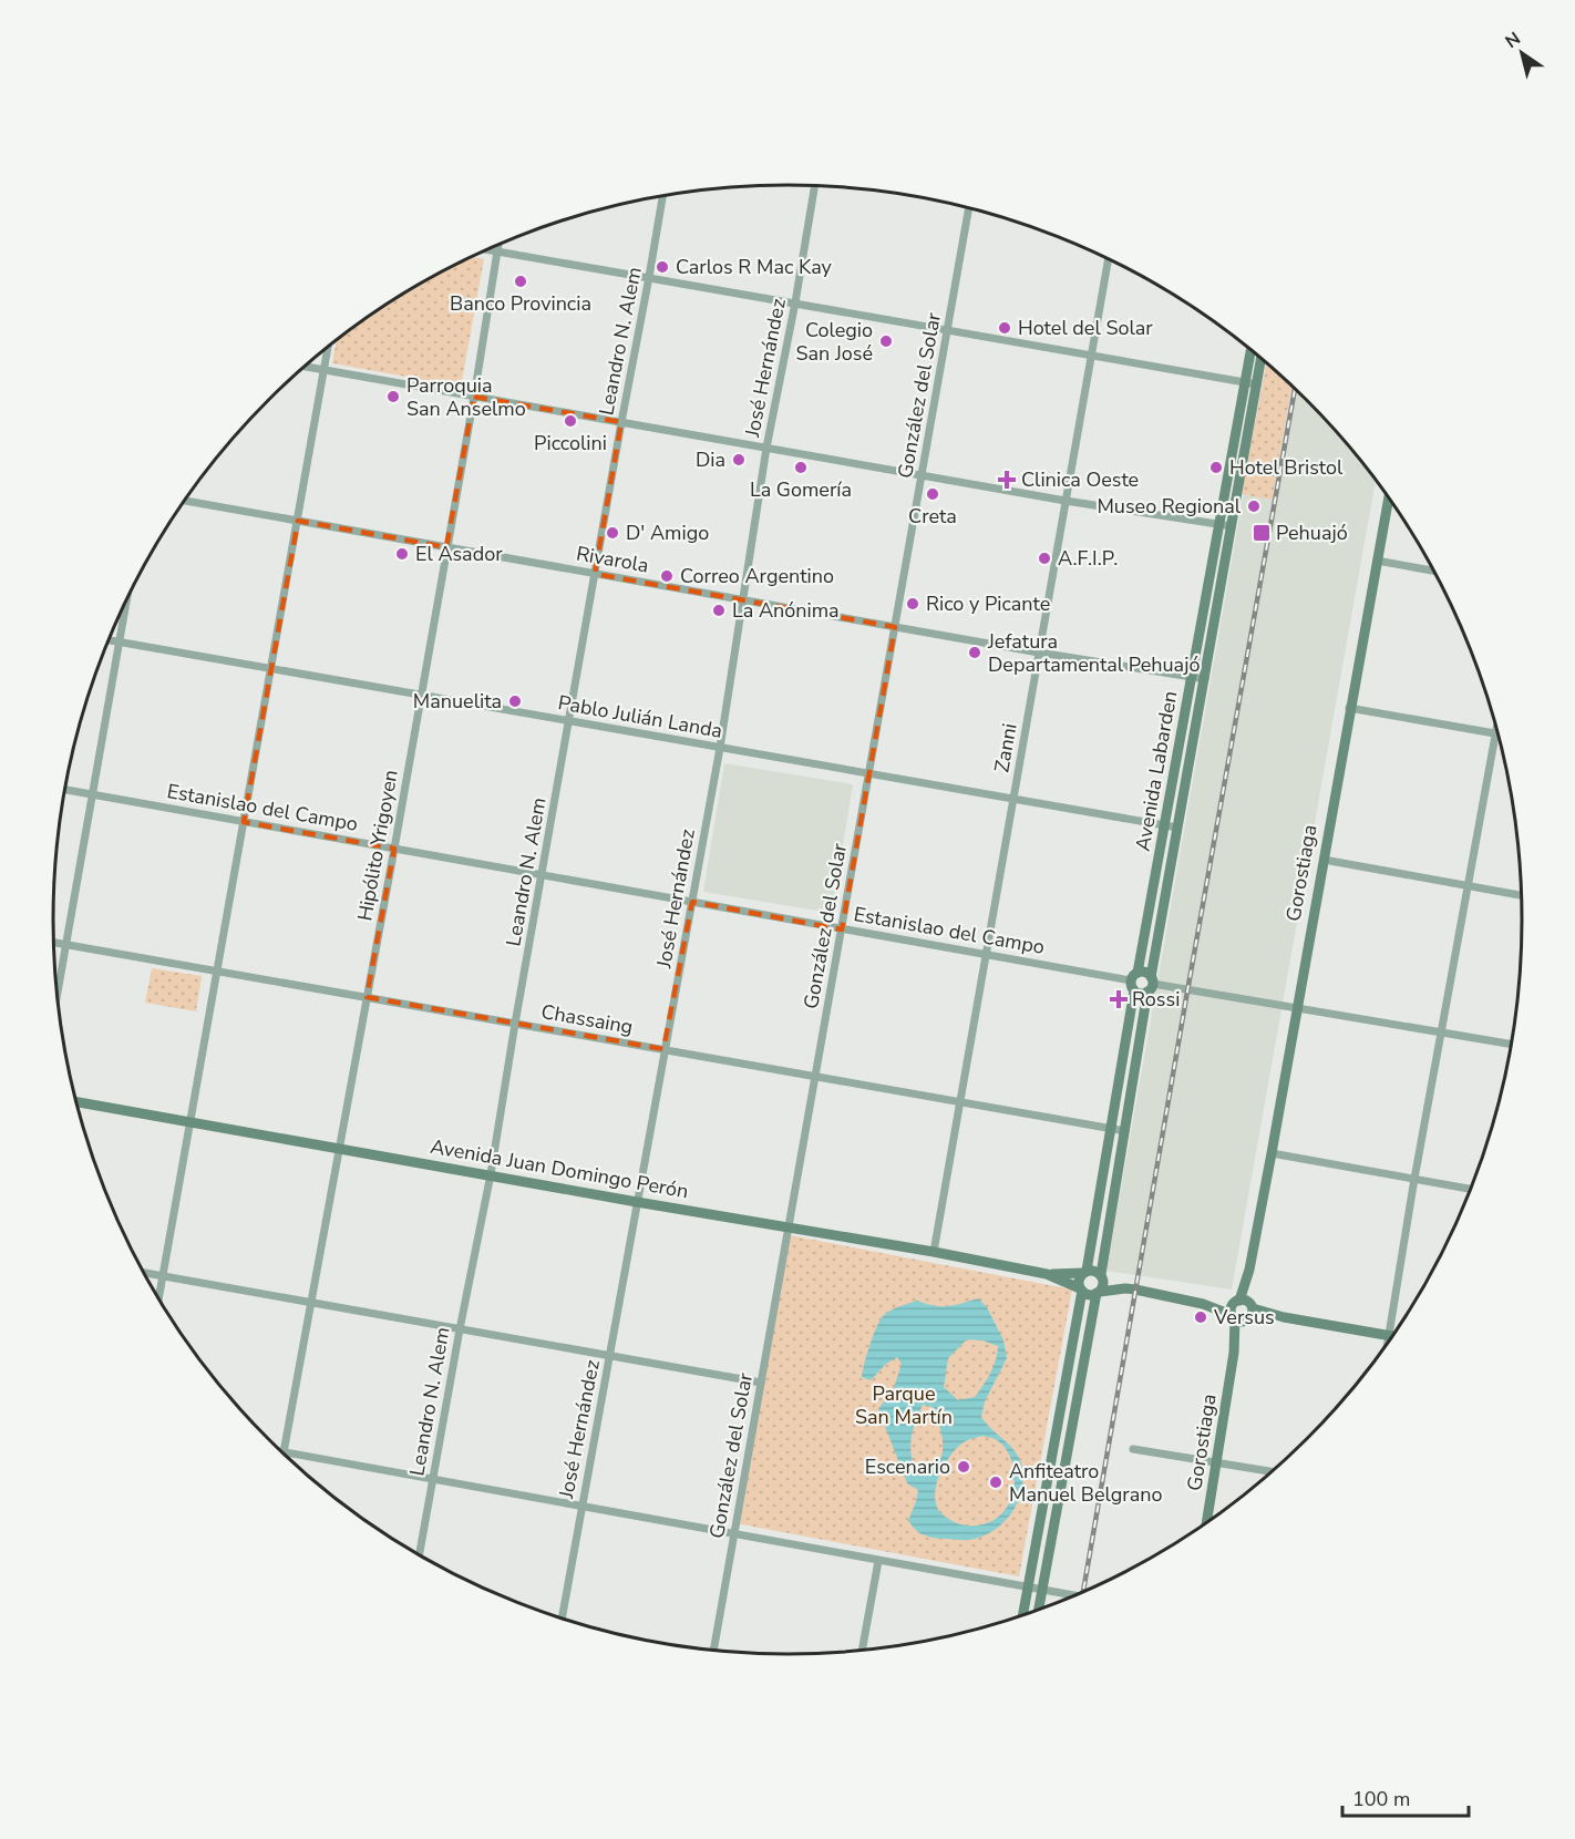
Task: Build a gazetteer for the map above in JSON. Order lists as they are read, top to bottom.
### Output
{
  "streets": {
    "main road": ["Avenida Labarden", "Gorostiaga", "Avenida Juan Domingo Perón"],
    "street": [
      "Leandro N. Alem",
      "José Hernández",
      "González del Solar",
      "Rivarola",
      "Pablo Julián Landa",
      "Zanni",
      "Estanislao del Campo",
      "Hipólito Yrigoyen",
      "Chassaing"
    ]
  },
  "crossings": [
    ["Leandro N. Alem", "Rivarola"],
    ["Leandro N. Alem", "Pablo Julián Landa"],
    ["Leandro N. Alem", "Estanislao del Campo"],
    ["Leandro N. Alem", "Chassaing"],
    ["Leandro N. Alem", "Avenida Juan Domingo Perón"],
    ["José Hernández", "Rivarola"],
    ["José Hernández", "Pablo Julián Landa"],
    ["José Hernández", "Estanislao del Campo"],
    ["José Hernández", "Chassaing"],
    ["José Hernández", "Avenida Juan Domingo Perón"],
    ["González del Solar", "Rivarola"],
    ["González del Solar", "Pablo Julián Landa"],
    ["González del Solar", "Estanislao del Campo"],
    ["González del Solar", "Chassaing"],
    ["González del Solar", "Avenida Juan Domingo Perón"],
    ["Rivarola", "Zanni"],
    ["Rivarola", "Avenida Labarden"],
    ["Rivarola", "Hipólito Yrigoyen"],
    ["Pablo Julián Landa", "Zanni"],
    ["Pablo Julián Landa", "Avenida Labarden"],
    ["Pablo Julián Landa", "Hipólito Yrigoyen"],
    ["Zanni", "Estanislao del Campo"],
    ["Zanni", "Chassaing"],
    ["Zanni", "Avenida Juan Domingo Perón"],
    ["Avenida Labarden", "Estanislao del Campo"],
    ["Avenida Labarden", "Chassaing"],
    ["Avenida Labarden", "Avenida Juan Domingo Perón"],
    ["Estanislao del Campo", "Hipólito Yrigoyen"],
    ["Hipólito Yrigoyen", "Chassaing"],
    ["Hipólito Yrigoyen", "Avenida Juan Domingo Perón"]
  ],
  "parks": ["Parque San Martín"],
  "places": {
    "other": [
      "Carlos R Mac Kay",
      "Banco Provincia",
      "Hotel del Solar",
      "Colegio San José",
      "Parroquia San Anselmo",
      "Piccolini",
      "Dia",
      "La Gomería",
      "Hotel Bristol",
      "Creta",
      "Museo Regional",
      "D' Amigo",
      "El Asador",
      "A.F.I.P.",
      "Correo Argentino",
      "Rico y Picante",
      "La Anónima",
      "Jefatura Departamental Pehuajó",
      "Manuelita",
      "Versus",
      "Escenario",
      "Anfiteatro Manuel Belgrano"
    ],
    "health": ["Clinica Oeste", "Rossi"],
    "transit": ["Pehuajó"]
  },
  "scale_bar": "100 m",
  "north": "top left"
}
